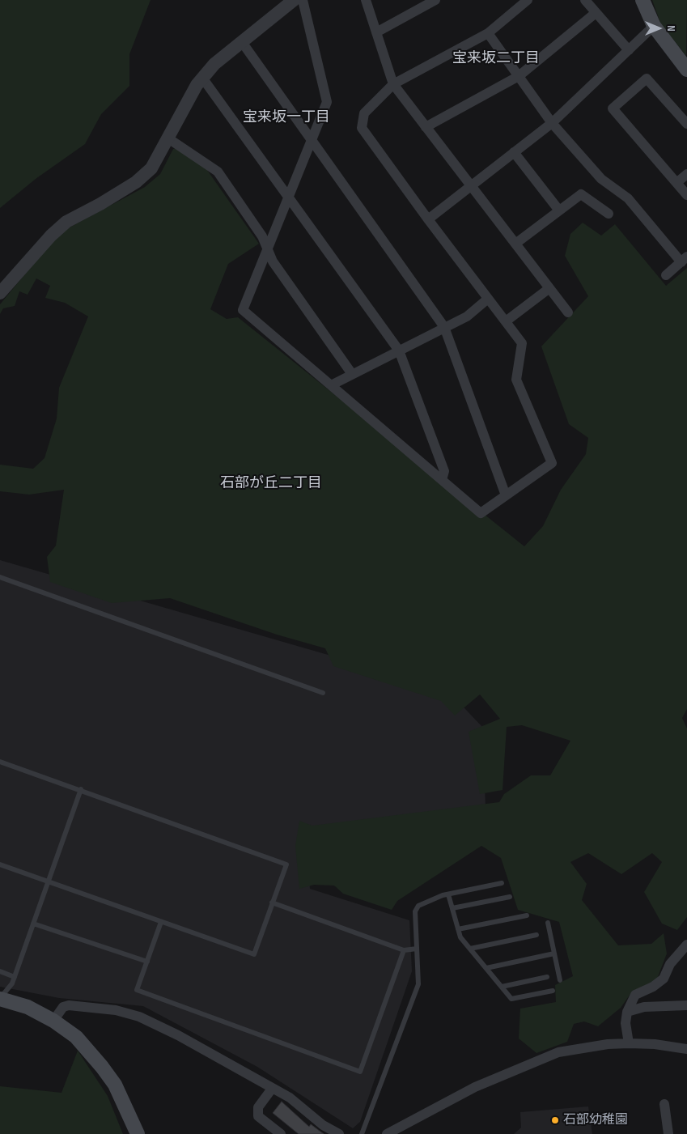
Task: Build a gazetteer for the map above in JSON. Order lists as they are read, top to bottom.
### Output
{
  "districts": ["宝来坂二丁目", "宝来坂一丁目", "石部が丘二丁目"],
  "places": ["石部幼稚園"],
  "north": "right"
}
